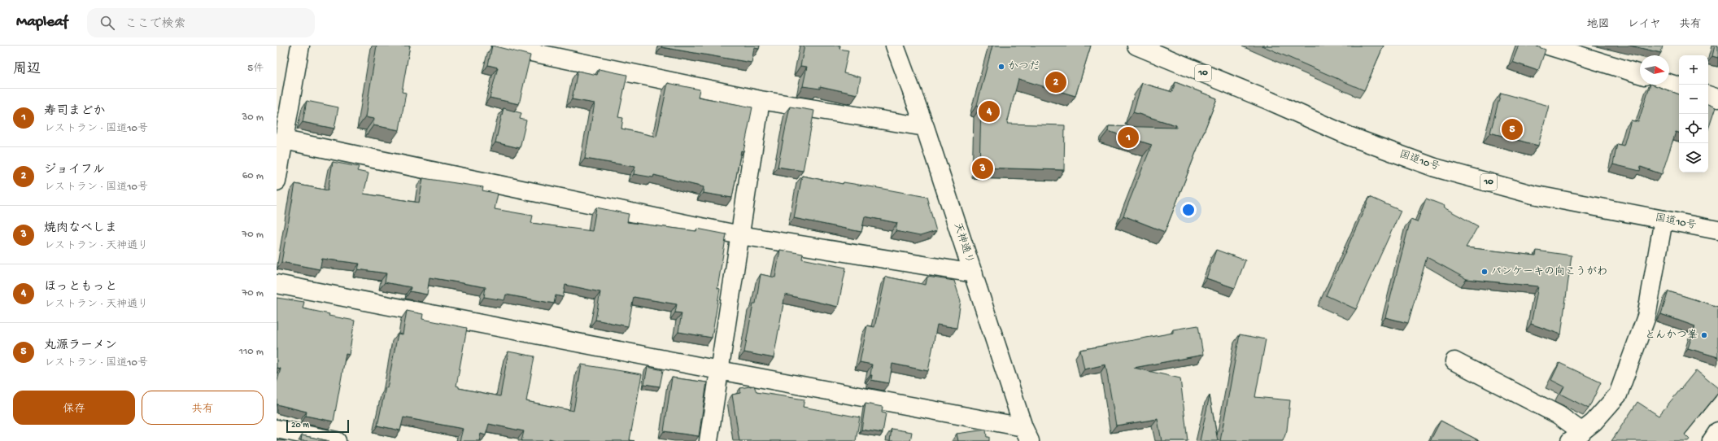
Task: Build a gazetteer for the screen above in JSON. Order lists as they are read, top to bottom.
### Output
{
  "streets": {
    "main road": ["10", "国道10号", "天神通り"]
  },
  "places": ["かつだ", "パンケーキの向こうがわ", "とんかつ峯"],
  "scale_bar": "20 m",
  "north": "right",
  "page": {
    "header": "Mapleaf",
    "search": "ここで検索",
    "nav": ["地図", "レイヤ", "共有"],
    "heading": ["周辺", "5件"],
    "map_buttons": ["+", "−"],
    "pins": [
      "2",
      "4",
      "5",
      "1",
      "3"
    ],
    "list": [
      {
        "mark": "1",
        "name": "寿司まどか",
        "note": "レストラン · 国道10号",
        "value": "30 m"
      },
      {
        "mark": "2",
        "name": "ジョイフル",
        "note": "レストラン · 国道10号",
        "value": "60 m"
      },
      {
        "mark": "3",
        "name": "焼肉なべしま",
        "note": "レストラン · 天神通り",
        "value": "70 m"
      },
      {
        "mark": "4",
        "name": "ほっともっと",
        "note": "レストラン · 天神通り",
        "value": "70 m"
      },
      {
        "mark": "5",
        "name": "丸源ラーメン",
        "note": "レストラン · 国道10号",
        "value": "110 m"
      }
    ],
    "buttons": ["保存", "共有"],
    "scale": "20 m"
  }
}
